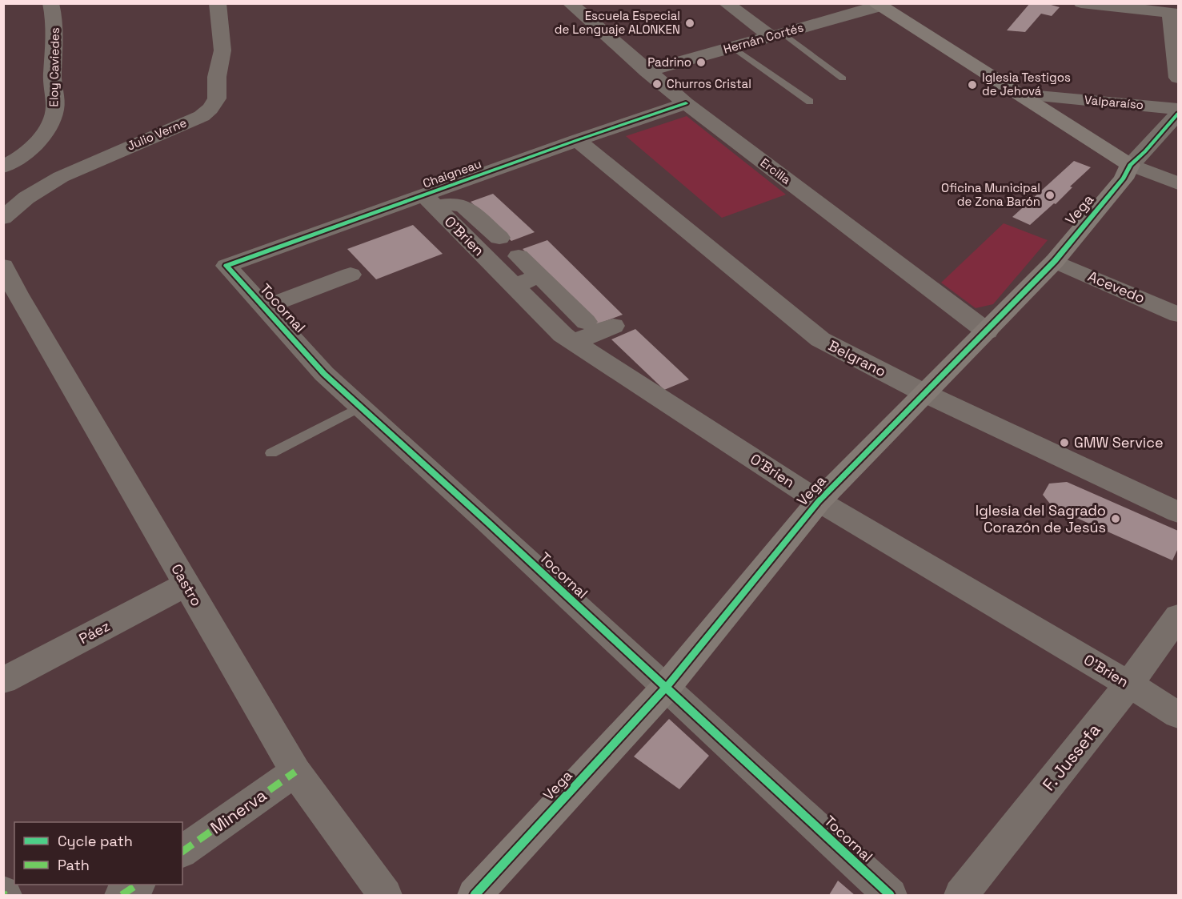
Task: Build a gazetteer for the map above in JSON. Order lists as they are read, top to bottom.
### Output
{
  "streets": {
    "street": [
      "Hernán Cortés",
      "Eloy Caviedes",
      "Valparaíso",
      "Julio Verne",
      "Ercilla",
      "Chaigneau",
      "Vega",
      "O'Brien",
      "Acevedo",
      "Tocornal",
      "Belgrano",
      "Castro",
      "Páez",
      "F. Jussefa",
      "Minerva"
    ]
  },
  "crossings": [
    ["Hernán Cortés", "Ercilla"],
    ["Ercilla", "Chaigneau"],
    ["Ercilla", "Vega"],
    ["Chaigneau", "O'Brien"],
    ["Chaigneau", "Tocornal"],
    ["Chaigneau", "Belgrano"],
    ["Vega", "O'Brien"],
    ["Vega", "Acevedo"],
    ["Vega", "Tocornal"],
    ["Vega", "Belgrano"],
    ["O'Brien", "F. Jussefa"],
    ["Castro", "Páez"],
    ["Castro", "Minerva"]
  ],
  "places": [
    "Escuela Especial de Lenguaje ALONKEN",
    "Padrino",
    "Churros Cristal",
    "Iglesia Testigos de Jehová",
    "Oficina Municipal de Zona Barón",
    "GMW Service",
    "Iglesia del Sagrado Corazón de Jesús"
  ],
  "legend": ["Cycle path", "Path"]
}
